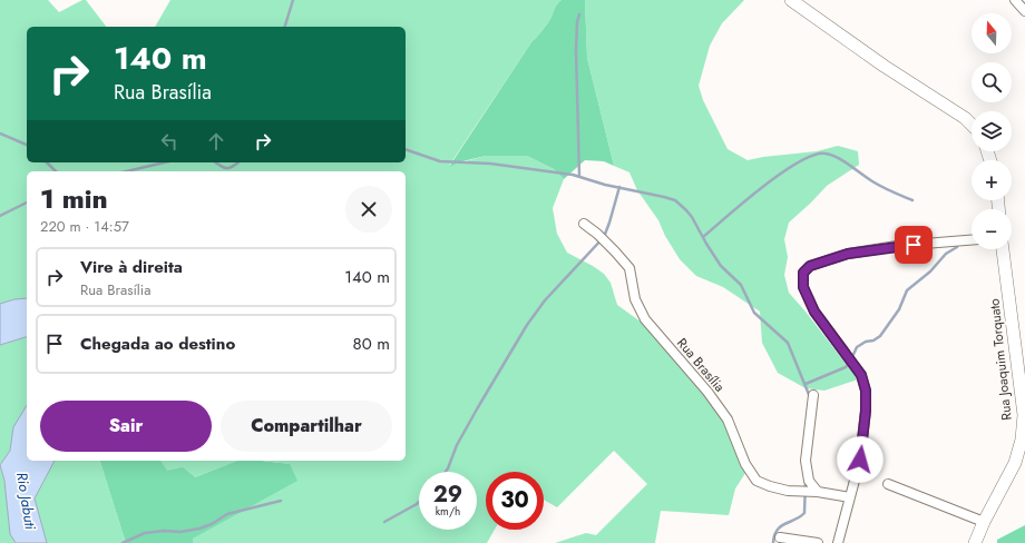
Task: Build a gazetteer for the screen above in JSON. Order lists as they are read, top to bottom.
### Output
{
  "streets": {
    "street": ["Rua Joaquim Torquato", "Rua Brasília"]
  },
  "water": ["Rio Jabuti"],
  "north": "top",
  "page": {
    "map_buttons": ["+", "−"],
    "turn": ["140 m", "Rua Brasília"],
    "heading": ["1 min", "220 m · 14:57"],
    "list": [
      {
        "name": "Vire à direita",
        "note": "Rua Brasília",
        "value": "140 m"
      },
      {
        "name": "Chegada ao destino",
        "value": "80 m"
      }
    ],
    "buttons": ["Sair", "Compartilhar"],
    "speed": "29 km/h",
    "limit": "30"
  }
}
